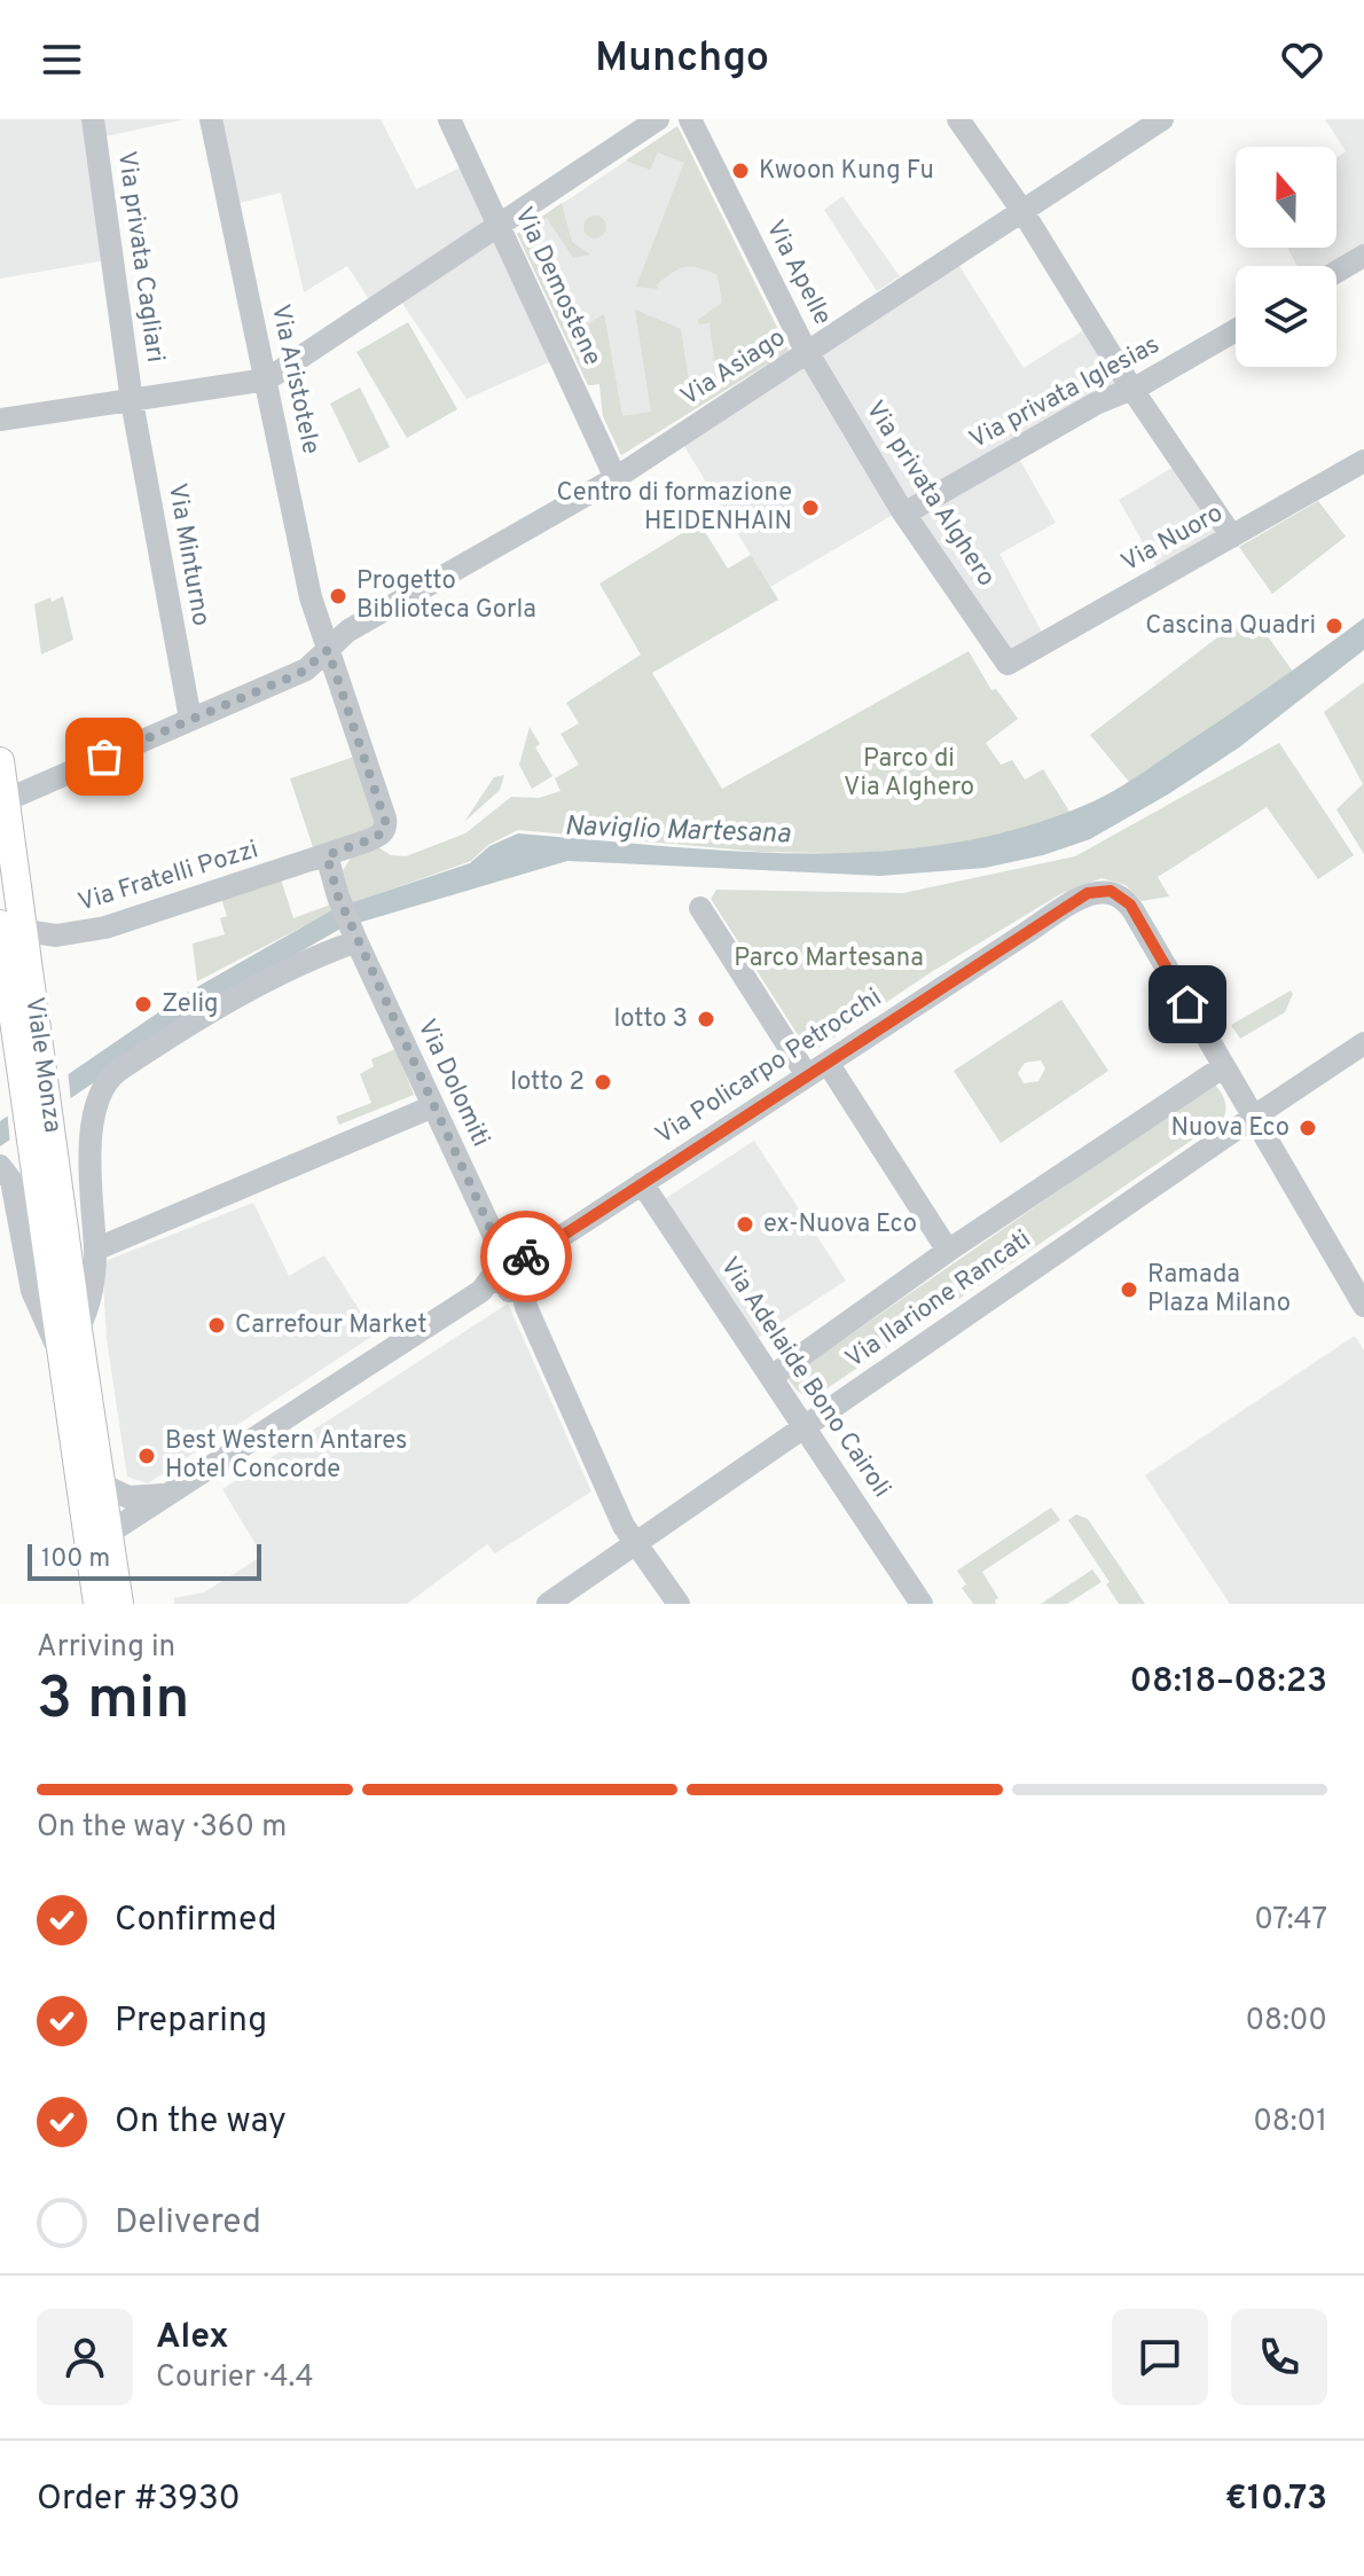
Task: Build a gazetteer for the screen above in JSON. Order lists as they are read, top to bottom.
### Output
{
  "streets": {
    "main road": ["Viale Monza"],
    "street": [
      "Via privata Cagliari",
      "Via Apelle",
      "Via Demostene",
      "Via Asiago",
      "Via Aristotele",
      "Via privata Iglesias",
      "Via privata Alghero",
      "Via Nuoro",
      "Via Minturno",
      "Via Fratelli Pozzi",
      "Via Policarpo Petrocchi",
      "Via Dolomiti",
      "Via Ilarione Rancati",
      "Via Adelaide Bono Cairoli"
    ]
  },
  "crossings": [
    ["Via privata Cagliari", "Via Minturno"],
    ["Via Apelle", "Via Asiago"],
    ["Via Apelle", "Via privata Alghero"],
    ["Via Demostene", "Via Asiago"],
    ["Via Asiago", "Via Aristotele"],
    ["Via Asiago", "Via privata Alghero"],
    ["Via Asiago", "Via Minturno"],
    ["Via Asiago", "Viale Monza"],
    ["Via Aristotele", "Via Fratelli Pozzi"],
    ["Via privata Iglesias", "Via privata Alghero"],
    ["Via privata Alghero", "Via Nuoro"],
    ["Via Fratelli Pozzi", "Viale Monza"],
    ["Via Fratelli Pozzi", "Via Dolomiti"],
    ["Viale Monza", "Via Policarpo Petrocchi"],
    ["Viale Monza", "Via Dolomiti"],
    ["Via Policarpo Petrocchi", "Via Dolomiti"],
    ["Via Policarpo Petrocchi", "Via Ilarione Rancati"],
    ["Via Policarpo Petrocchi", "Via Adelaide Bono Cairoli"],
    ["Via Dolomiti", "Via Ilarione Rancati"],
    ["Via Ilarione Rancati", "Via Adelaide Bono Cairoli"]
  ],
  "water": ["Naviglio Martesana"],
  "parks": ["Parco di Via Alghero", "Parco Martesana"],
  "places": [
    "Kwoon Kung Fu",
    "Centro di formazione HEIDENHAIN",
    "Progetto Biblioteca Gorla",
    "Cascina Quadri",
    "Zelig",
    "lotto 3",
    "lotto 2",
    "Nuova Eco",
    "ex-Nuova Eco",
    "Ramada Plaza Milano",
    "Carrefour Market",
    "Best Western Antares Hotel Concorde"
  ],
  "scale_bar": "100 m",
  "north": "top",
  "page": {
    "header": "Munchgo",
    "scale": "100 m",
    "heading": ["3 min", "Arriving in", "08:18–08:23"],
    "panel": [
      "Alex",
      "Courier · 4.4",
      "Order #3930",
      "€10.73"
    ],
    "bar": "On the way · 360 m",
    "list": [
      ["Confirmed", "07:47"],
      ["Preparing", "08:00"],
      ["On the way", "08:01"],
      "Delivered"
    ]
  }
}
